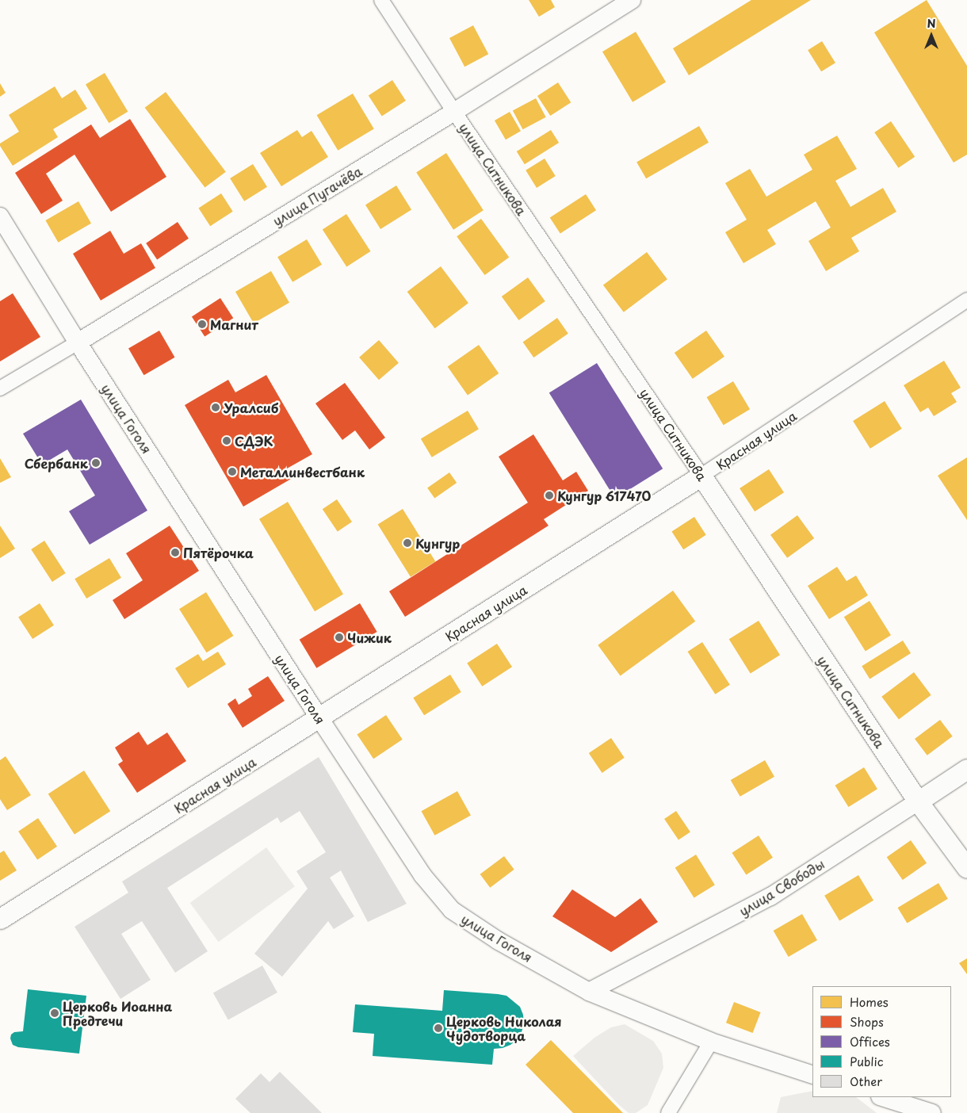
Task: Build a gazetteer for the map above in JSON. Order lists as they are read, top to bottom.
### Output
{
  "streets": {
    "main road": ["улица Ситникова", "Красная улица", "улица Свободы"],
    "street": ["улица Пугачёва", "улица Гоголя"]
  },
  "crossings": [
    ["улица Ситникова", "улица Пугачёва"],
    ["улица Ситникова", "Красная улица"],
    ["улица Ситникова", "улица Свободы"],
    ["улица Пугачёва", "улица Гоголя"],
    ["улица Гоголя", "Красная улица"],
    ["улица Гоголя", "улица Свободы"]
  ],
  "places": [
    "Магнит",
    "Уралсиб",
    "СДЭК",
    "Сбербанк",
    "Металлинвестбанк",
    "Кунгур 617470",
    "Кунгур",
    "Пятёрочка",
    "Чижик",
    "Церковь Иоанна Предтечи",
    "Церковь Николая Чудотворца"
  ],
  "legend": [
    "Homes",
    "Shops",
    "Offices",
    "Public",
    "Other"
  ],
  "north": "top"
}
